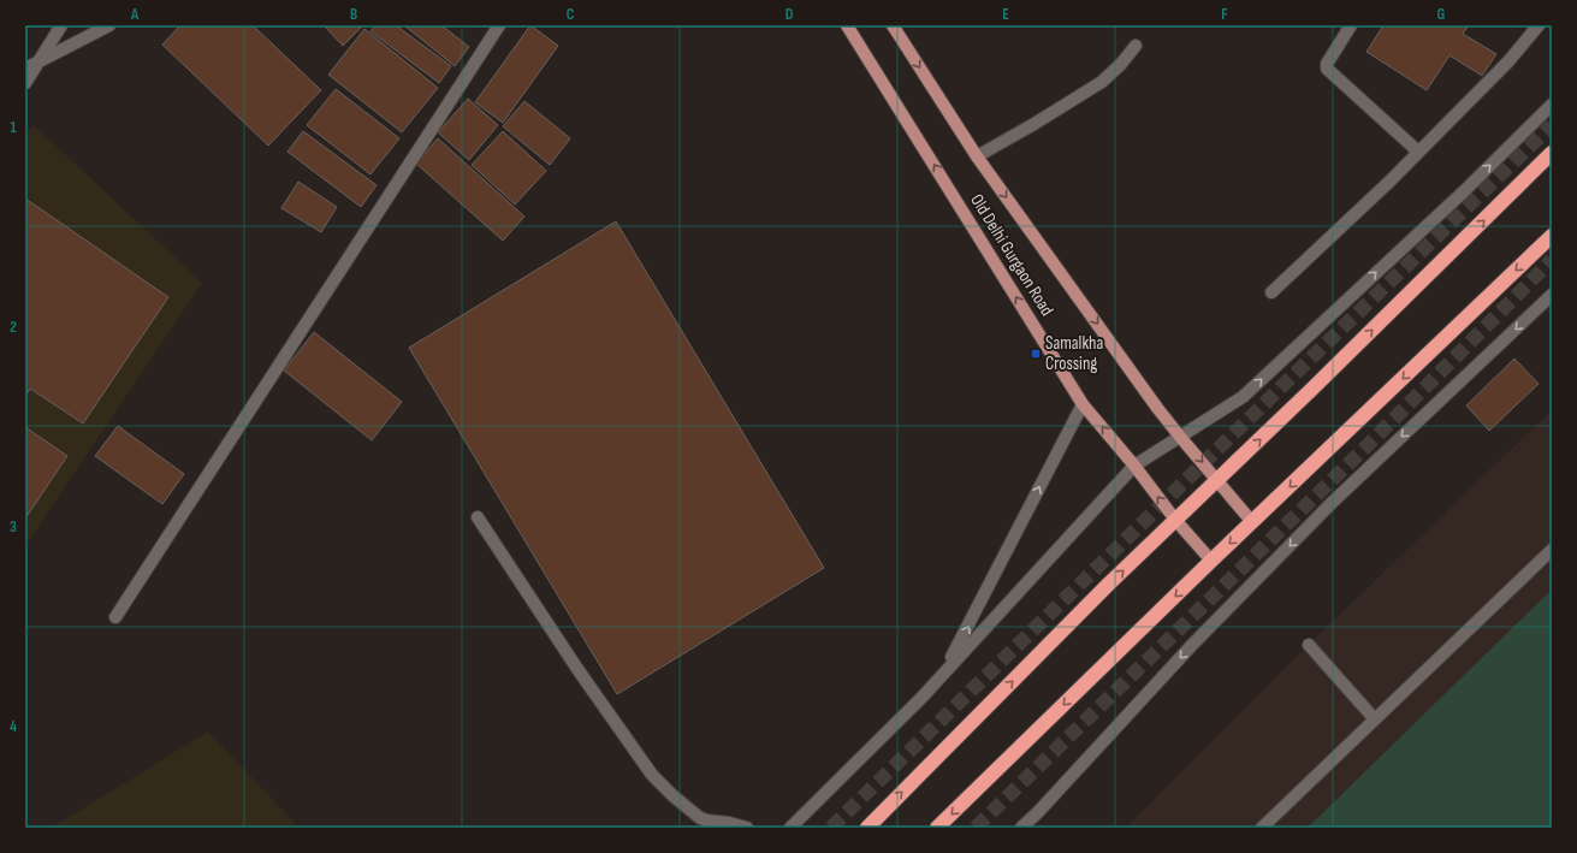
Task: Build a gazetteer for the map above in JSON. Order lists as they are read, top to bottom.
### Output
{
  "streets": {
    "main road": ["Old Delhi Gurgaon Road"]
  },
  "places": {
    "transit": ["Samalkha Crossing"]
  },
  "grid": {
    "columns": [
      "A",
      "B",
      "C",
      "D",
      "E",
      "F",
      "G"
    ],
    "rows": [
      "1",
      "2",
      "3",
      "4"
    ]
  }
}
